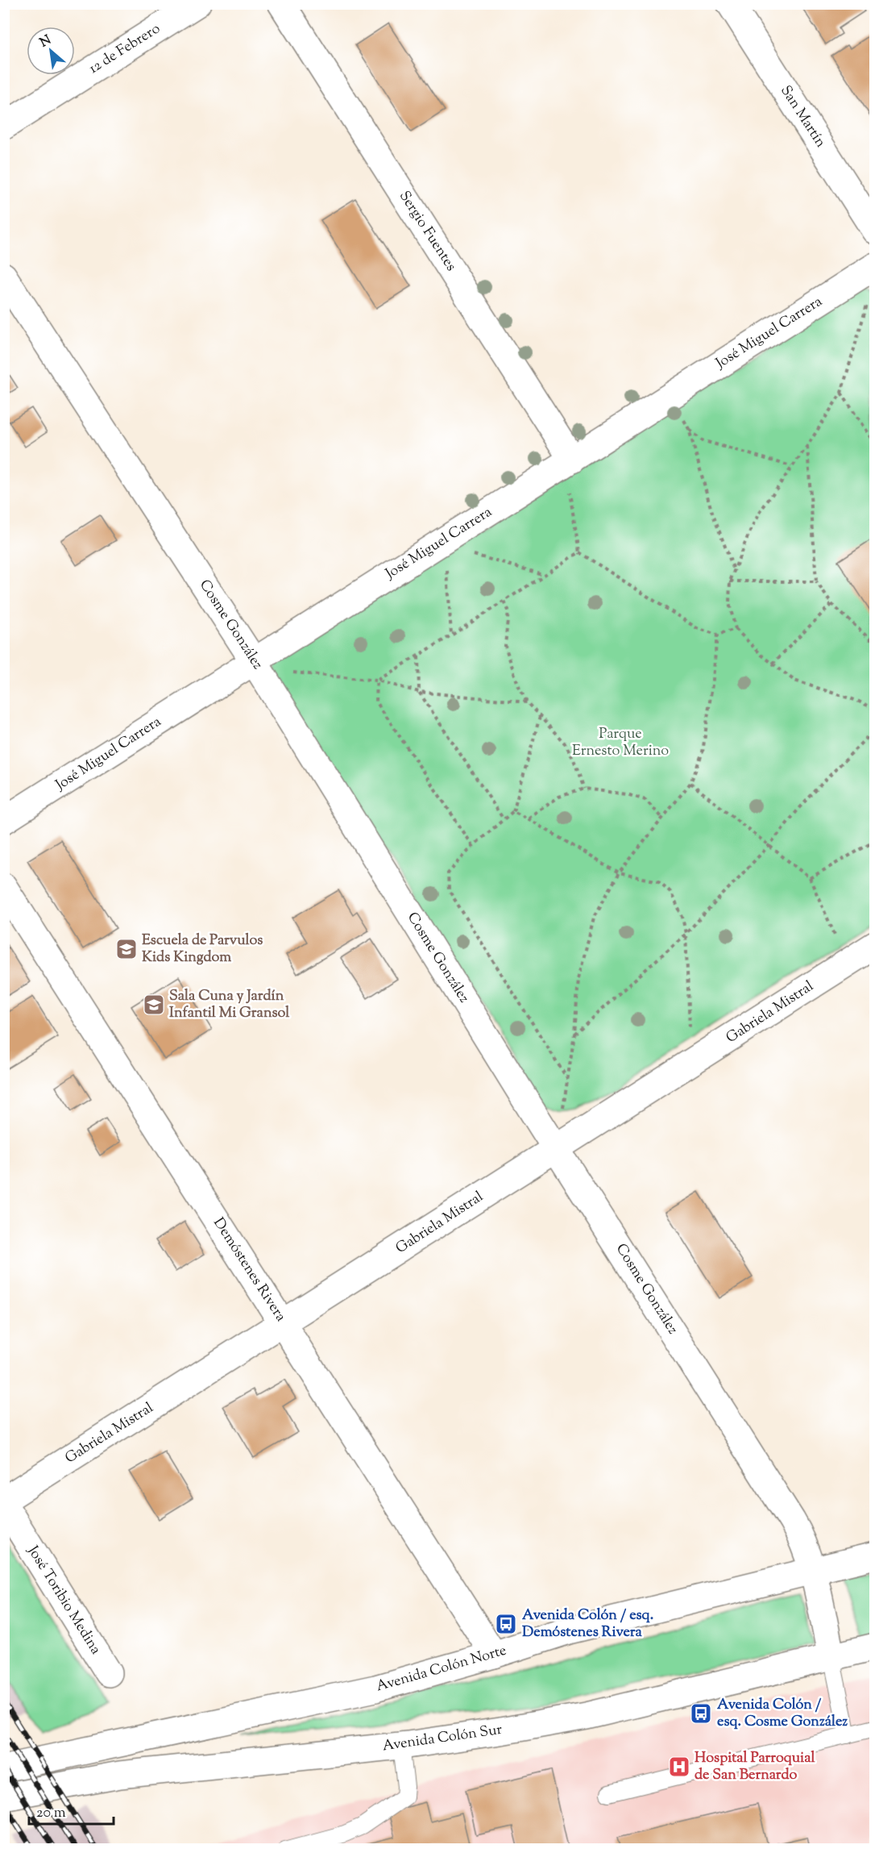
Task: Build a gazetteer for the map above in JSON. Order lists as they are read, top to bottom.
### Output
{
  "streets": {
    "street": [
      "12 de Febrero",
      "San Martín",
      "Sergio Fuentes",
      "José Miguel Carrera",
      "Cosme González",
      "Gabriela Mistral",
      "Demóstenes Rivera",
      "José Toribio Medina",
      "Avenida Colón Norte",
      "Avenida Colón Sur"
    ]
  },
  "crossings": [
    ["Sergio Fuentes", "José Miguel Carrera"],
    ["José Miguel Carrera", "Cosme González"],
    ["Cosme González", "Gabriela Mistral"],
    ["Cosme González", "Avenida Colón Norte"],
    ["Cosme González", "Avenida Colón Sur"],
    ["Gabriela Mistral", "Demóstenes Rivera"],
    ["Gabriela Mistral", "José Toribio Medina"],
    ["Demóstenes Rivera", "Avenida Colón Norte"]
  ],
  "parks": ["Parque Ernesto Merino"],
  "places": {
    "school or university": ["Escuela de Parvulos Kids Kingdom", "Sala Cuna y Jardín Infantil Mi Gransol"],
    "bus stop": ["Avenida Colón / esq. Demóstenes Rivera", "Avenida Colón / esq. Cosme González"],
    "hospital": ["Hospital Parroquial de San Bernardo"]
  },
  "scale_bar": "20 m",
  "north": "top left"
}
